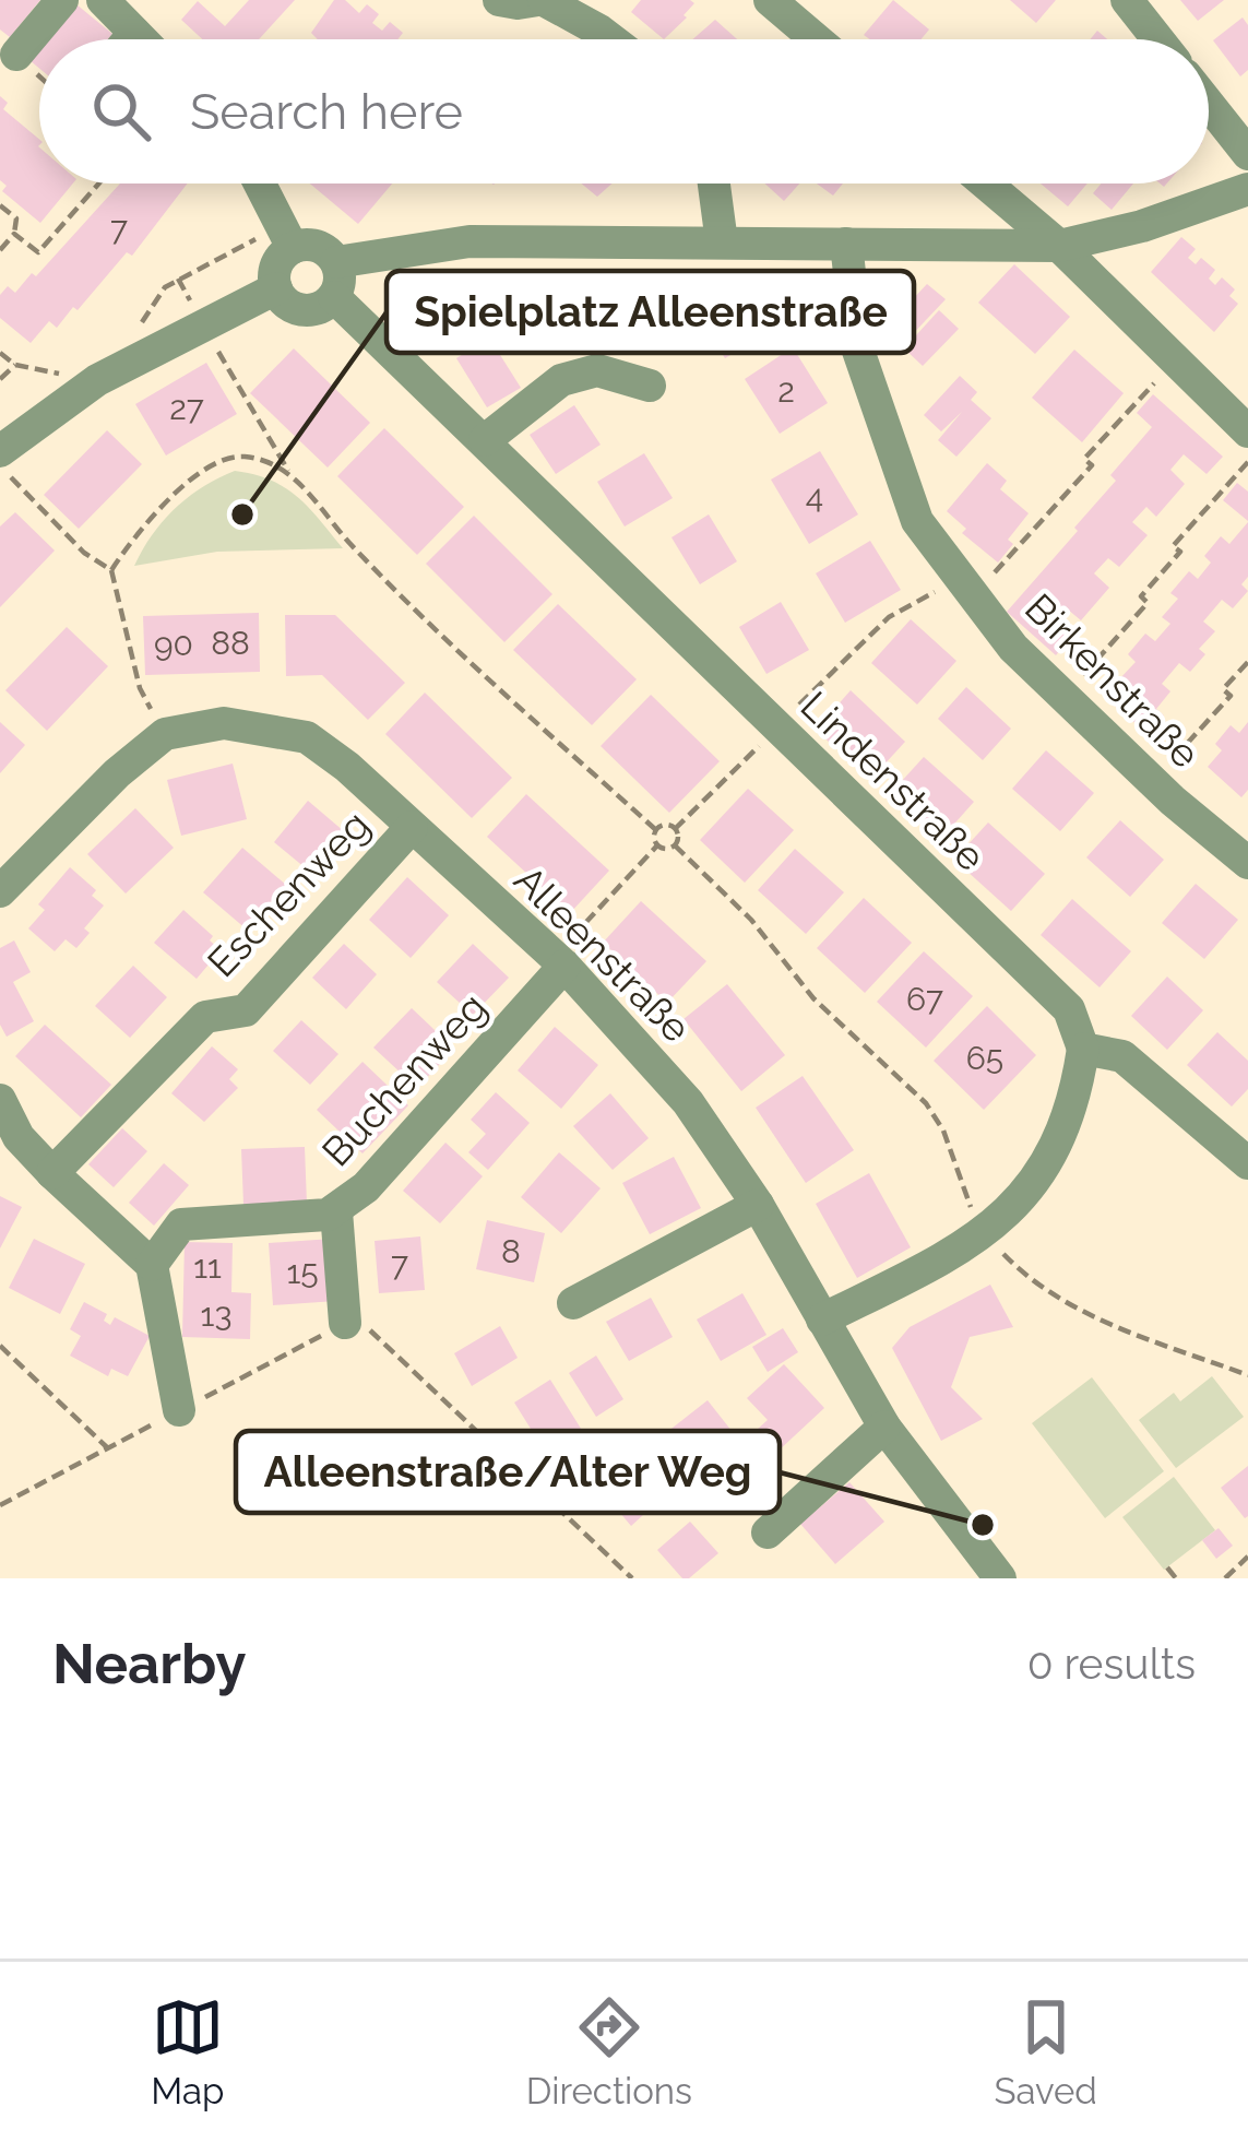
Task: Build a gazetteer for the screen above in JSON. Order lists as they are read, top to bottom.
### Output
{
  "streets": {
    "street": [
      "Birkenstraße",
      "Lindenstraße",
      "Eschenweg",
      "Alleenstraße",
      "Buchenweg"
    ]
  },
  "crossings": [
    ["Eschenweg", "Alleenstraße"],
    ["Alleenstraße", "Buchenweg"]
  ],
  "places": ["Spielplatz Alleenstraße", "Alleenstraße/Alter Weg"],
  "house_numbers": [
    "7",
    "2",
    "27",
    "4",
    "88",
    "90",
    "67",
    "65",
    "8",
    "7",
    "11",
    "15",
    "13"
  ],
  "page": {
    "search": "Search here",
    "heading": ["Nearby", "0 results"],
    "nav": ["Map", "Directions", "Saved"]
  }
}
